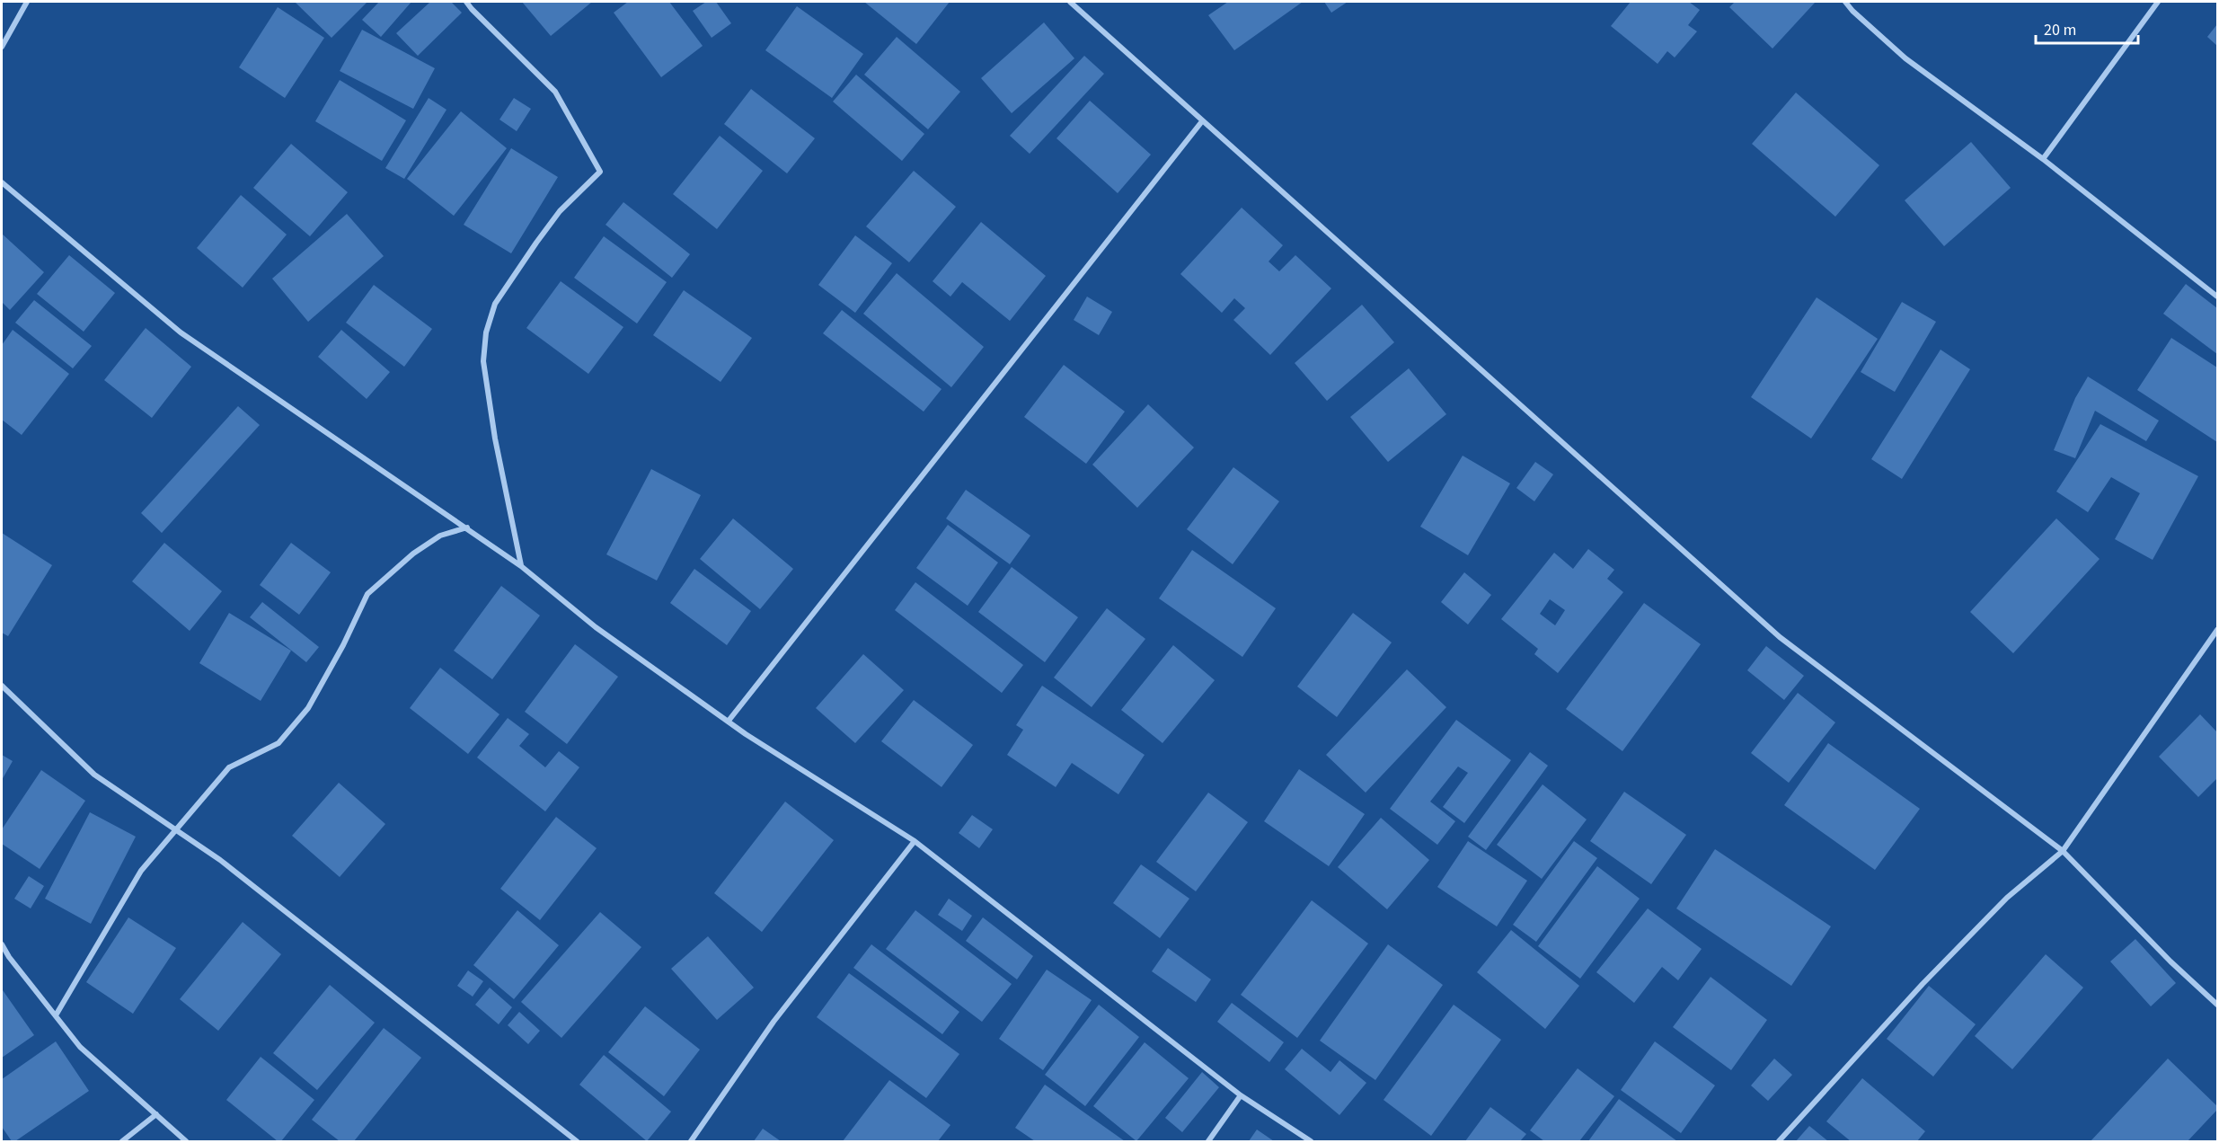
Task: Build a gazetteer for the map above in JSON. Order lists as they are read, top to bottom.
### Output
{
  "scale_bar": "20 m"
}
